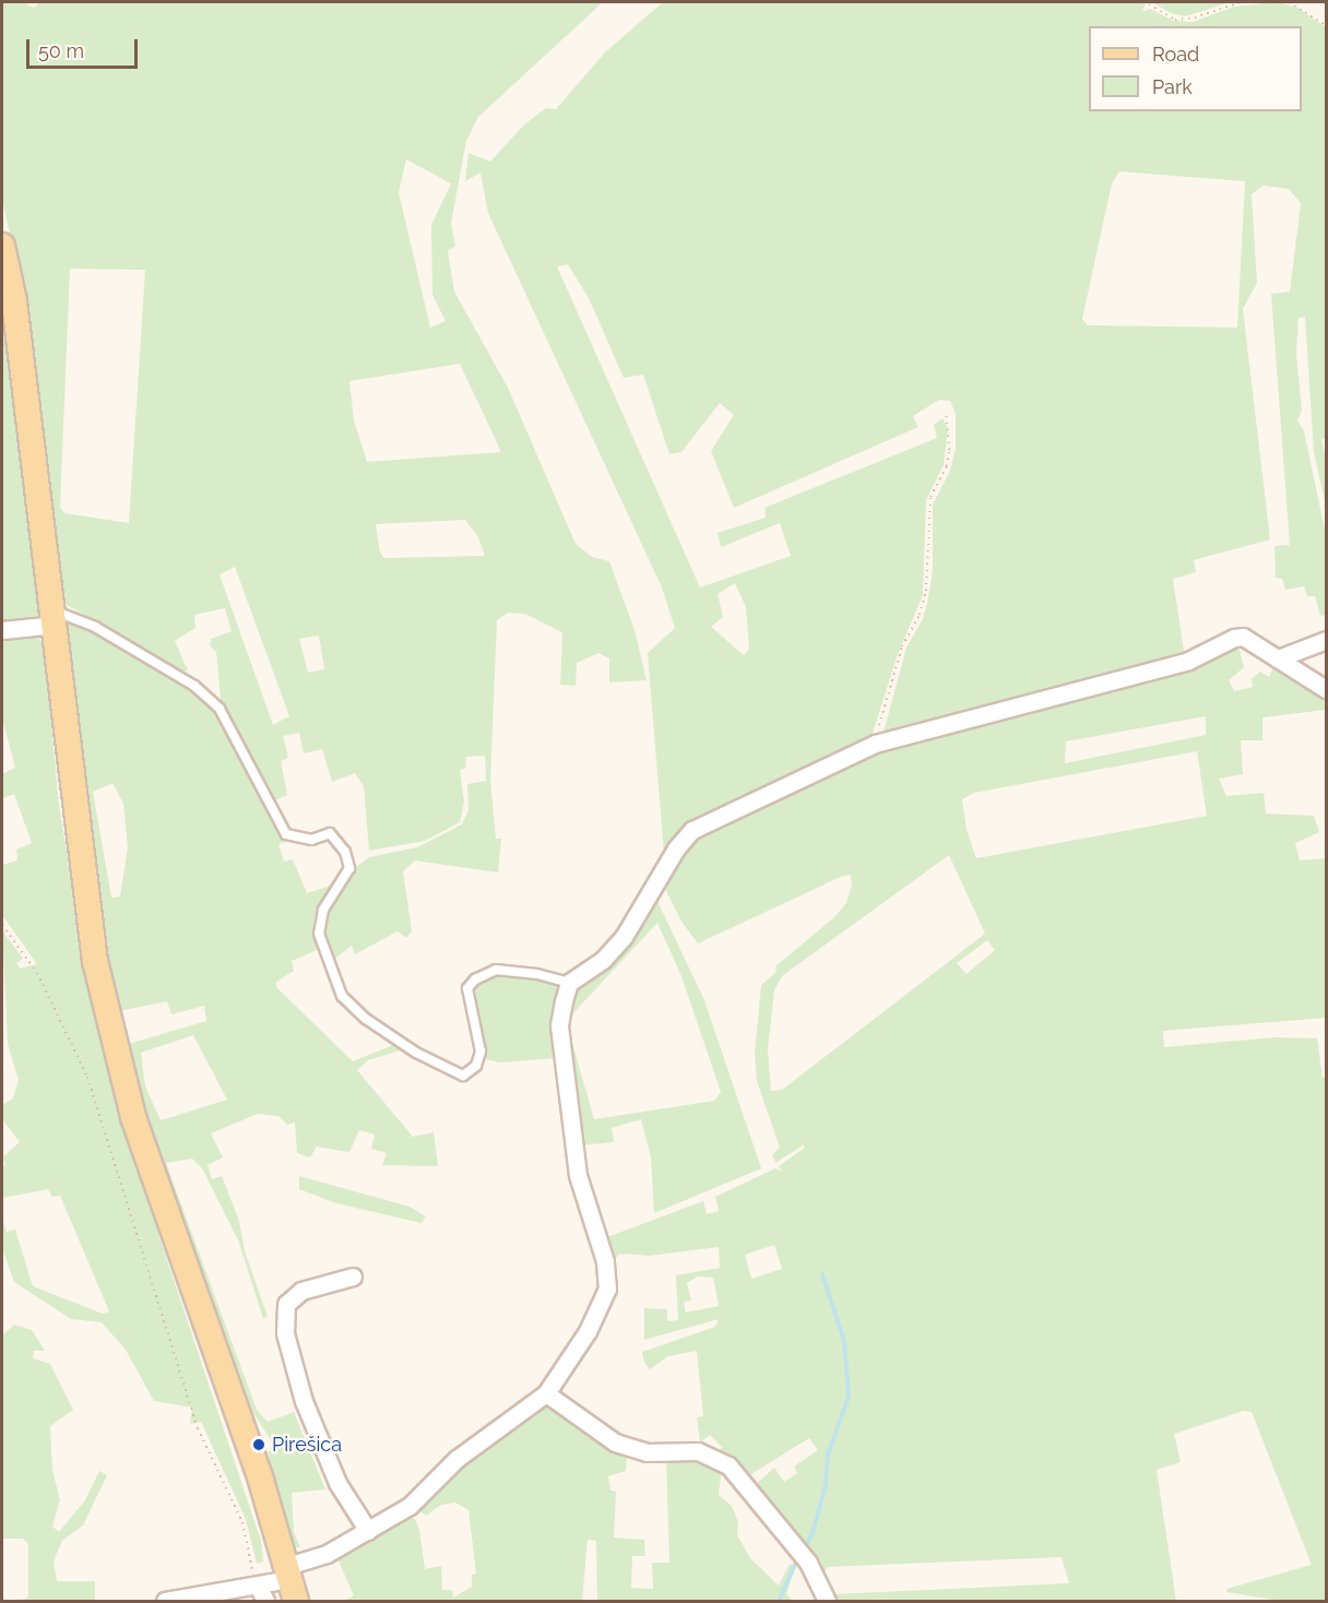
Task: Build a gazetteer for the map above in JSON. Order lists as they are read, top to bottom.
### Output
{
  "places": ["Pirešica"],
  "legend": ["Road", "Park"],
  "scale_bar": "50 m"
}
